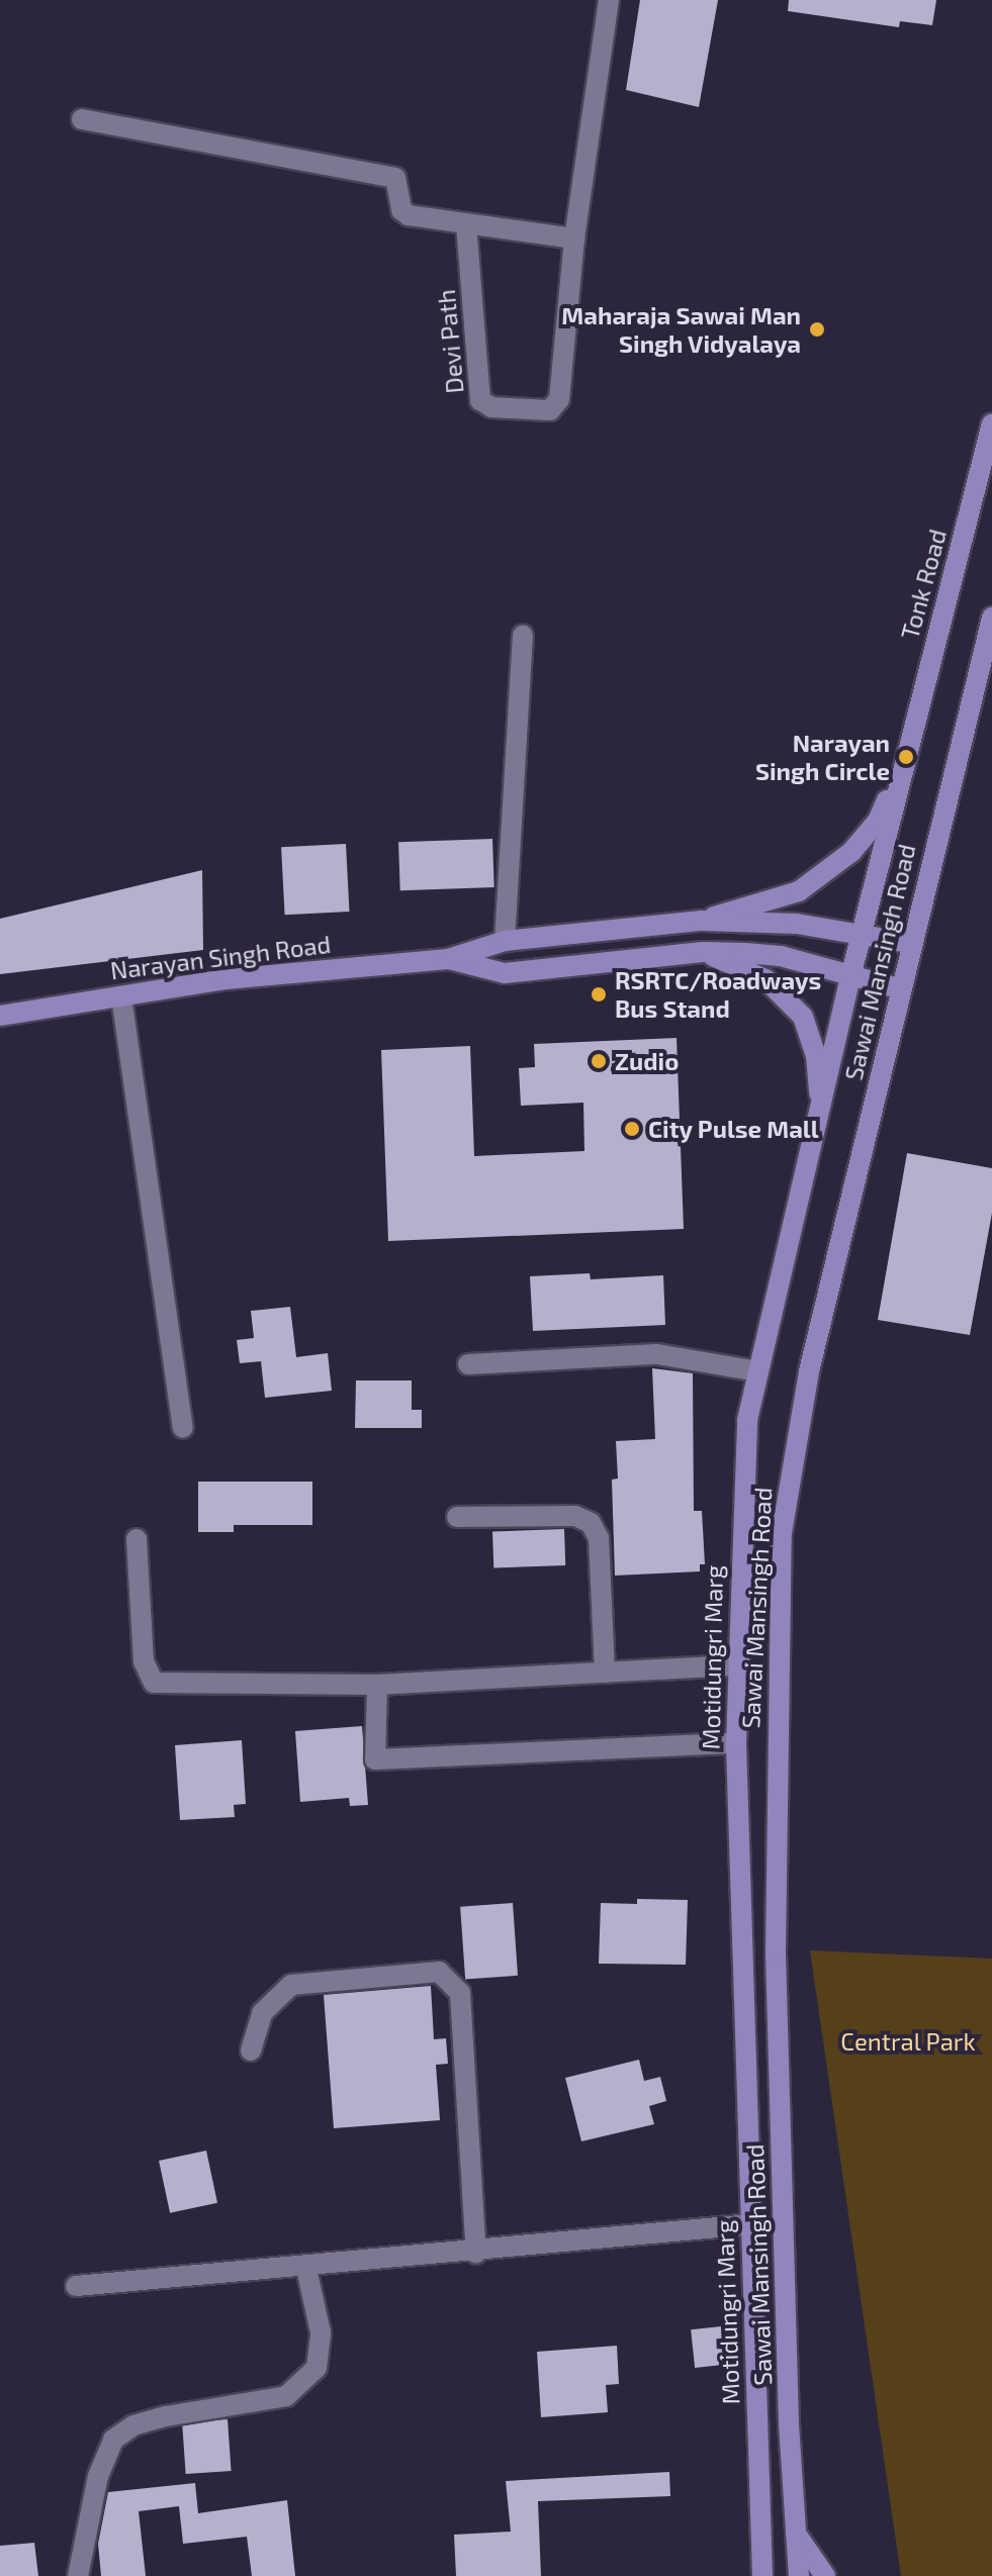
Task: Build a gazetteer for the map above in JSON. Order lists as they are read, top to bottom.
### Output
{
  "streets": {
    "main road": [
      "Tonk Road",
      "Narayan Singh Road",
      "Sawai Mansingh Road",
      "Motidungri Marg"
    ],
    "street": ["Devi Path"]
  },
  "crossings": [
    ["Tonk Road", "Motidungri Marg"]
  ],
  "parks": ["Central Park"],
  "places": [
    "Maharaja Sawai Man Singh Vidyalaya",
    "Narayan Singh Circle",
    "RSRTC/Roadways Bus Stand",
    "Zudio",
    "City Pulse Mall"
  ]
}
